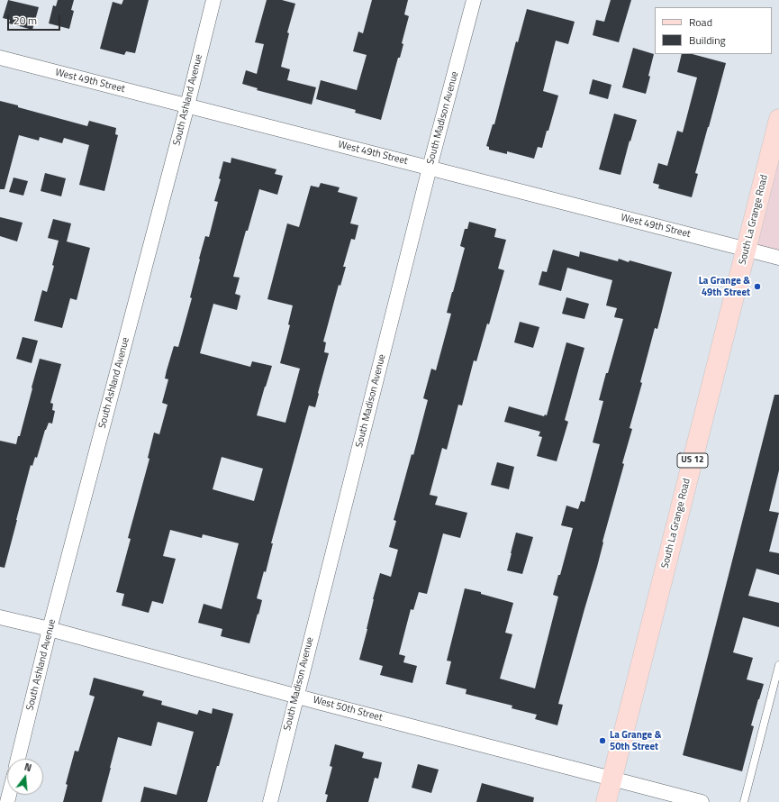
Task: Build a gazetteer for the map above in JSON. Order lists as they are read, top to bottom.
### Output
{
  "streets": {
    "main road": ["South La Grange Road", "US 12"],
    "street": [
      "West 49th Street",
      "South Ashland Avenue",
      "South Madison Avenue",
      "West 50th Street"
    ]
  },
  "crossings": [
    ["West 49th Street", "South Ashland Avenue"],
    ["West 49th Street", "South Madison Avenue"],
    ["West 49th Street", "South La Grange Road"],
    ["South Ashland Avenue", "West 50th Street"],
    ["South Madison Avenue", "West 50th Street"],
    ["South La Grange Road", "West 50th Street"]
  ],
  "places": ["La Grange & 49th Street", "La Grange & 50th Street"],
  "legend": ["Road", "Building"],
  "scale_bar": "20 m",
  "north": "top"
}
